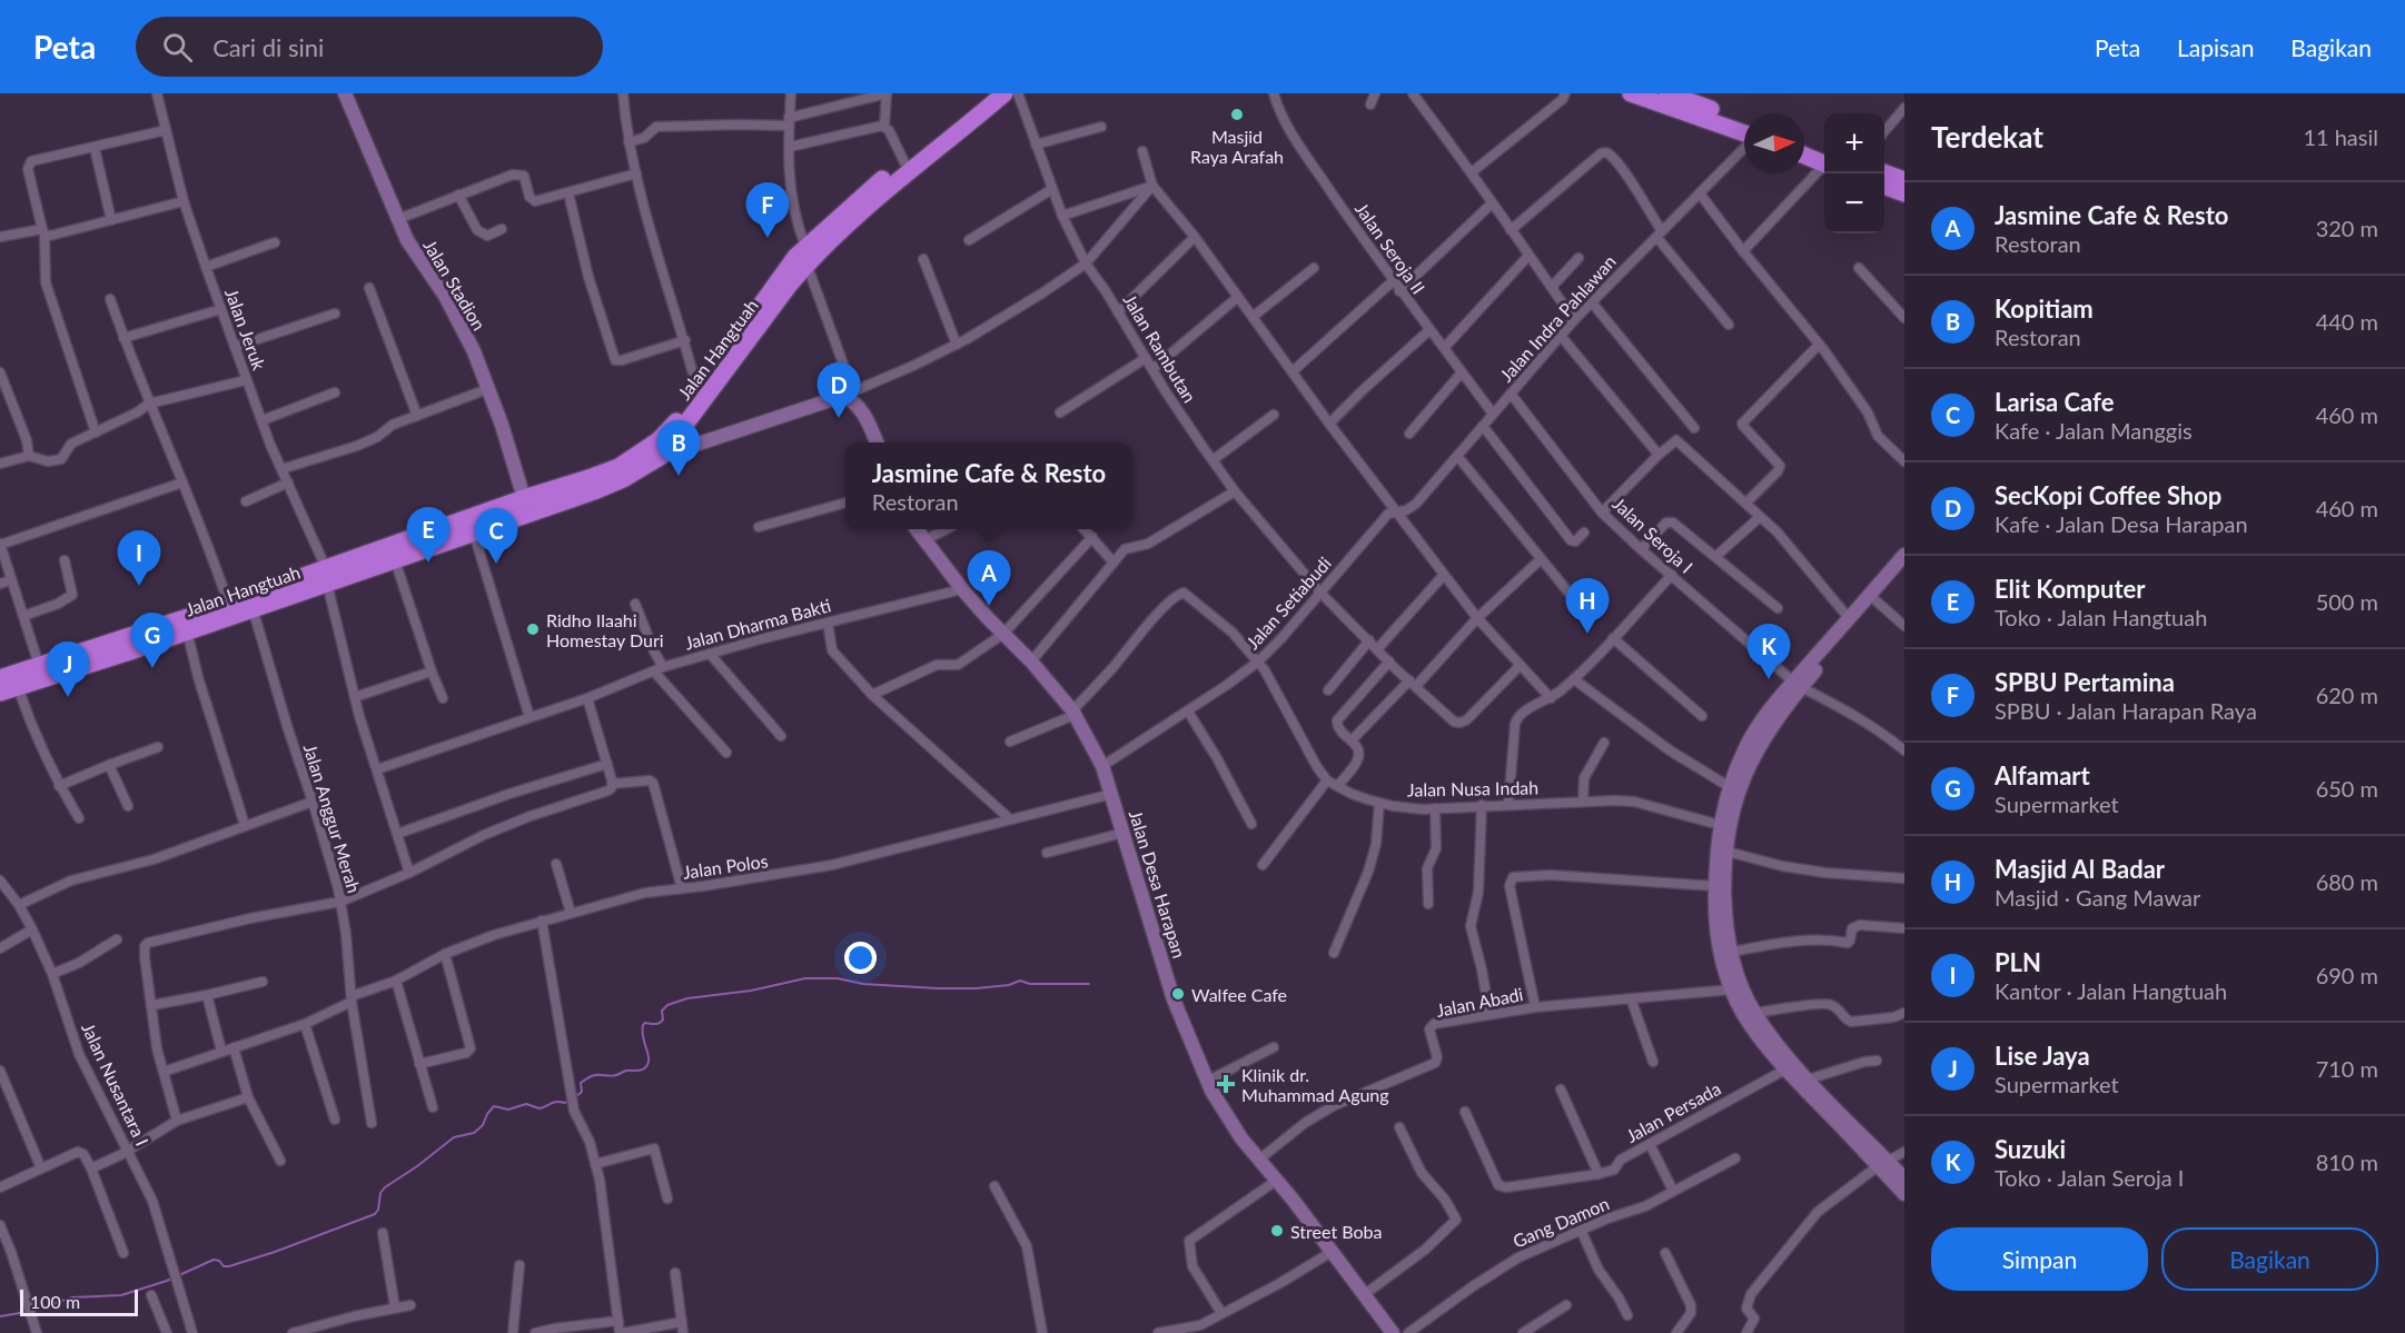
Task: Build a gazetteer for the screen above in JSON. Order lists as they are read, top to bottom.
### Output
{
  "streets": {
    "highway": ["Jalan Hangtuah"],
    "street": [
      "Jalan Seroja II",
      "Jalan Stadion",
      "Jalan Indra Pahlawan",
      "Jalan Jeruk",
      "Jalan Rambutan",
      "Jalan Seroja I",
      "Jalan Setiabudi",
      "Jalan Dharma Bakti",
      "Jalan Nusa Indah",
      "Jalan Anggur Merah",
      "Jalan Polos",
      "Jalan Desa Harapan",
      "Jalan Abadi",
      "Jalan Nusantara I",
      "Jalan Persada",
      "Gang Damon"
    ]
  },
  "crossings": [
    ["Jalan Seroja II", "Jalan Indra Pahlawan"],
    ["Jalan Stadion", "Jalan Hangtuah"],
    ["Jalan Indra Pahlawan", "Jalan Seroja I"],
    ["Jalan Indra Pahlawan", "Jalan Setiabudi"],
    ["Jalan Jeruk", "Jalan Hangtuah"],
    ["Jalan Jeruk", "Jalan Dharma Bakti"],
    ["Jalan Rambutan", "Jalan Setiabudi"],
    ["Jalan Hangtuah", "Jalan Anggur Merah"],
    ["Jalan Setiabudi", "Jalan Nusa Indah"],
    ["Jalan Setiabudi", "Jalan Desa Harapan"],
    ["Jalan Dharma Bakti", "Jalan Desa Harapan"],
    ["Jalan Nusa Indah", "Jalan Desa Harapan"],
    ["Jalan Anggur Merah", "Jalan Polos"],
    ["Jalan Polos", "Jalan Desa Harapan"],
    ["Jalan Desa Harapan", "Jalan Abadi"]
  ],
  "places": {
    "other": [
      "Masjid Raya Arafah",
      "Ridho Ilaahi Homestay Duri",
      "Walfee Cafe",
      "Street Boba"
    ],
    "health": ["Klinik dr. Muhammad Agung"]
  },
  "scale_bar": "100 m",
  "north": "right",
  "page": {
    "header": "Peta",
    "search": "Cari di sini",
    "nav": ["Peta", "Lapisan", "Bagikan"],
    "heading": ["Terdekat", "11 hasil"],
    "map_buttons": ["+", "−"],
    "list": [
      {
        "mark": "A",
        "name": "Jasmine Cafe & Resto",
        "note": "Restoran",
        "value": "320 m"
      },
      {
        "mark": "B",
        "name": "Kopitiam",
        "note": "Restoran",
        "value": "440 m"
      },
      {
        "mark": "C",
        "name": "Larisa Cafe",
        "note": "Kafe · Jalan Manggis",
        "value": "460 m"
      },
      {
        "mark": "D",
        "name": "SecKopi Coffee Shop",
        "note": "Kafe · Jalan Desa Harapan",
        "value": "460 m"
      },
      {
        "mark": "E",
        "name": "Elit Komputer",
        "note": "Toko · Jalan Hangtuah",
        "value": "500 m"
      },
      {
        "mark": "F",
        "name": "SPBU Pertamina",
        "note": "SPBU · Jalan Harapan Raya",
        "value": "620 m"
      },
      {
        "mark": "G",
        "name": "Alfamart",
        "note": "Supermarket",
        "value": "650 m"
      },
      {
        "mark": "H",
        "name": "Masjid Al Badar",
        "note": "Masjid · Gang Mawar",
        "value": "680 m"
      },
      {
        "mark": "I",
        "name": "PLN",
        "note": "Kantor · Jalan Hangtuah",
        "value": "690 m"
      },
      {
        "mark": "J",
        "name": "Lise Jaya",
        "note": "Supermarket",
        "value": "710 m"
      },
      {
        "mark": "K",
        "name": "Suzuki",
        "note": "Toko · Jalan Seroja I",
        "value": "810 m"
      }
    ],
    "pins": [
      "F",
      "D",
      "B",
      "E",
      "C",
      "I",
      "A",
      "H",
      "G",
      "K",
      "J"
    ],
    "popup": ["Jasmine Cafe & Resto", "Restoran"],
    "buttons": ["Simpan", "Bagikan"],
    "scale": "100 m"
  }
}
